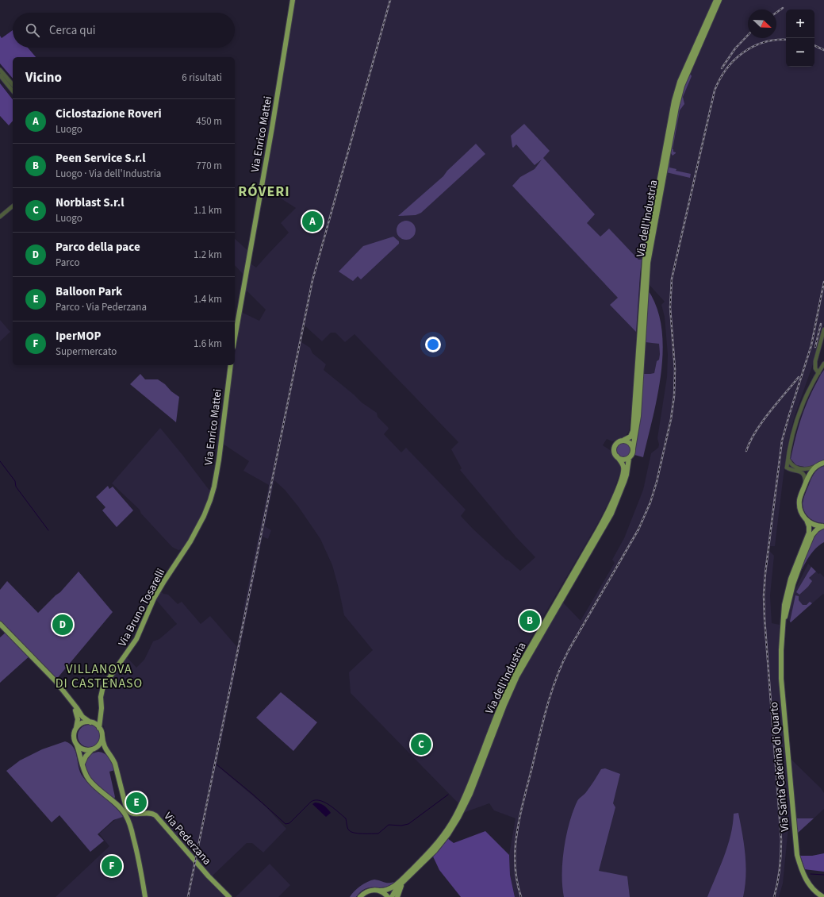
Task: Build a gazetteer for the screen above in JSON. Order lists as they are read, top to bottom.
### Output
{
  "streets": {
    "main road": [
      "Via Enrico Mattei",
      "Via dell'Industria",
      "Via Bruno Tosarelli",
      "Via Santa Caterina di Quarto",
      "Via Pederzana"
    ]
  },
  "crossings": [
    ["Via Enrico Mattei", "Via Bruno Tosarelli"]
  ],
  "districts": ["RÓVERI", "VILLANOVA DI CASTENASO"],
  "north": "bottom right",
  "page": {
    "map_buttons": ["+", "−"],
    "search": "Cerca qui",
    "heading": ["Vicino", "6 risultati"],
    "list": [
      {
        "mark": "A",
        "name": "Ciclostazione Roveri",
        "note": "Luogo",
        "value": "450 m"
      },
      {
        "mark": "B",
        "name": "Peen Service S.r.l",
        "note": "Luogo · Via dell'Industria",
        "value": "770 m"
      },
      {
        "mark": "C",
        "name": "Norblast S.r.l",
        "note": "Luogo",
        "value": "1.1 km"
      },
      {
        "mark": "D",
        "name": "Parco della pace",
        "note": "Parco",
        "value": "1.2 km"
      },
      {
        "mark": "E",
        "name": "Balloon Park",
        "note": "Parco · Via Pederzana",
        "value": "1.4 km"
      },
      {
        "mark": "F",
        "name": "IperMOP",
        "note": "Supermercato",
        "value": "1.6 km"
      }
    ],
    "pins": [
      "A",
      "B",
      "D",
      "C",
      "E",
      "F"
    ]
  }
}
